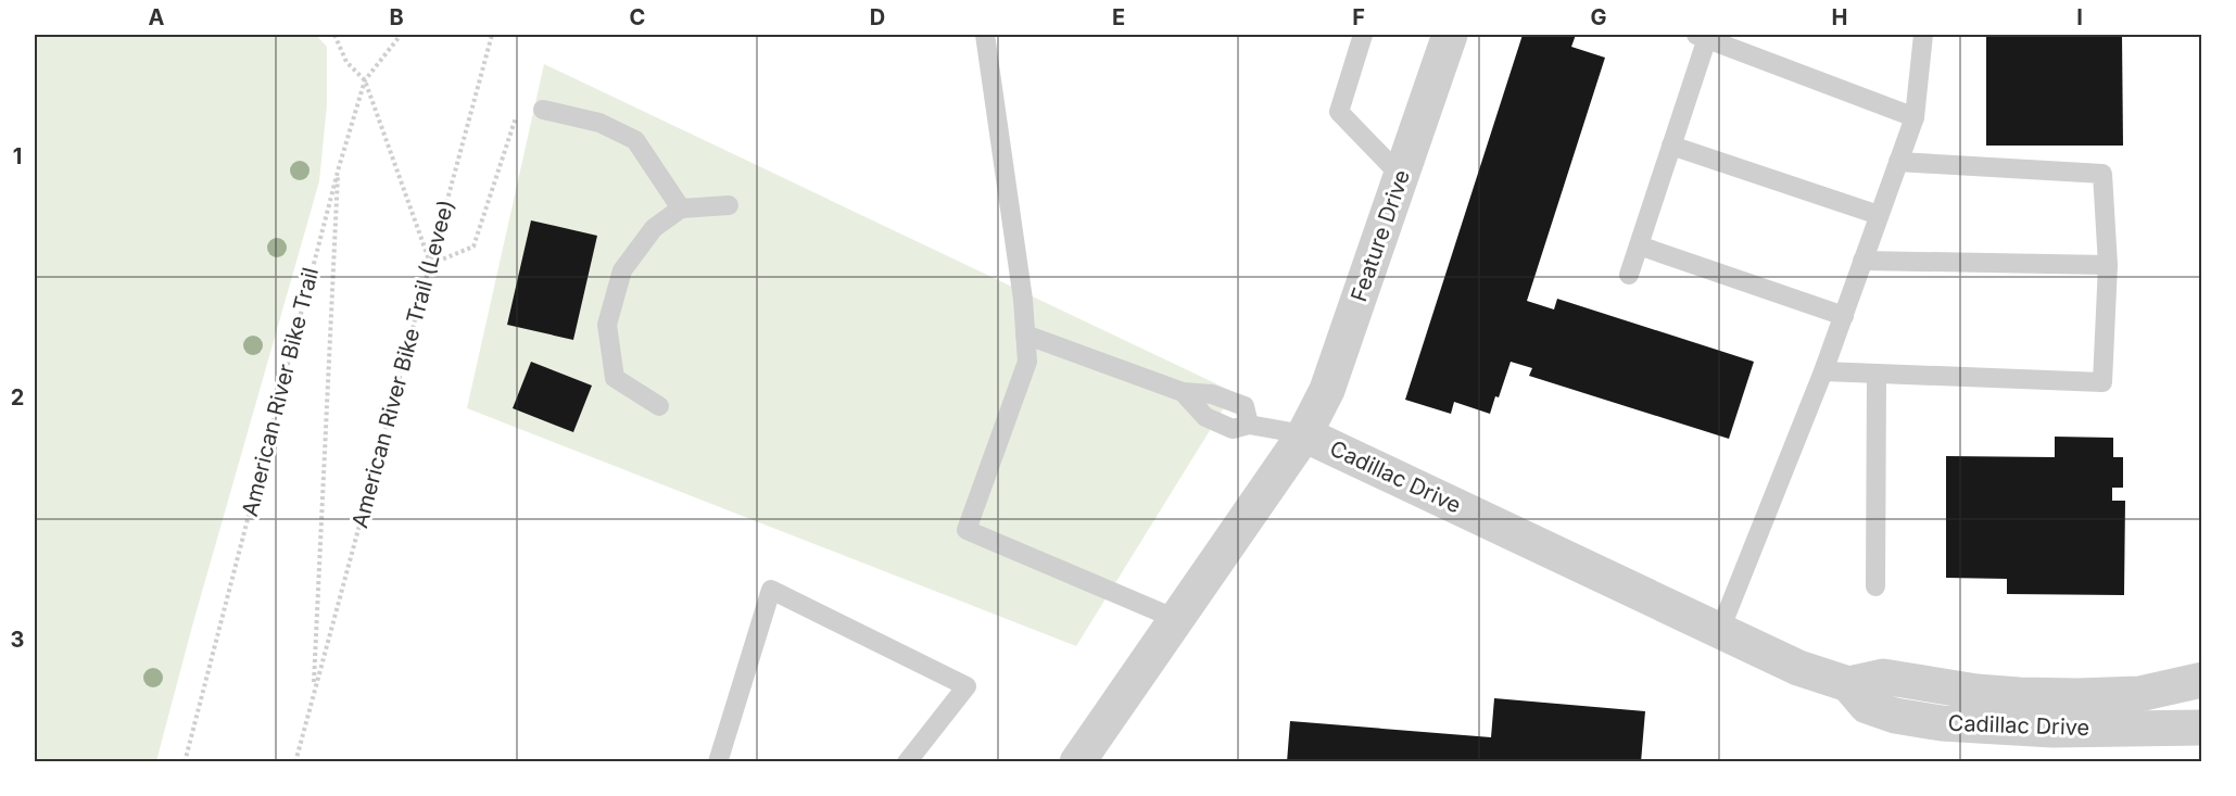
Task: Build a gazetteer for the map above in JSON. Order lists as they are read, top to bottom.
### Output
{
  "streets": {
    "street": ["Feature Drive", "Cadillac Drive"],
    "path": ["American River Bike Trail (Levee)", "American River Bike Trail"]
  },
  "crossings": [
    ["Feature Drive", "Cadillac Drive"],
    ["American River Bike Trail (Levee)", "American River Bike Trail"]
  ],
  "grid": {
    "columns": [
      "A",
      "B",
      "C",
      "D",
      "E",
      "F",
      "G",
      "H",
      "I"
    ],
    "rows": ["1", "2", "3"]
  }
}
